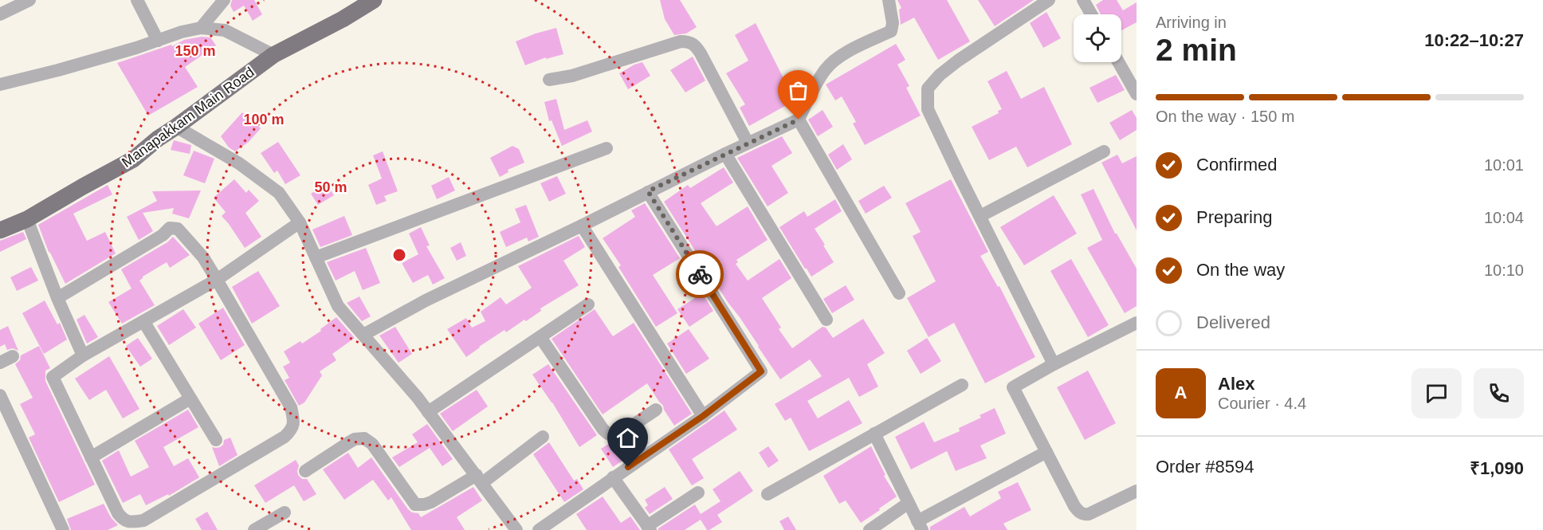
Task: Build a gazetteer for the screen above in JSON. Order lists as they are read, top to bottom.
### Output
{
  "streets": {
    "main road": ["Manapakkam Main Road"]
  },
  "page": {
    "heading": ["2 min", "Arriving in", "10:22–10:27"],
    "panel": [
      "Alex",
      "Courier · 4.4",
      "Order #8594",
      "₹1,090"
    ],
    "bar": "On the way · 150 m",
    "list": [
      ["Confirmed", "10:01"],
      ["Preparing", "10:04"],
      ["On the way", "10:10"],
      "Delivered"
    ],
    "round": "A"
  },
  "rings": ["150 m", "100 m", "50 m"]
}
